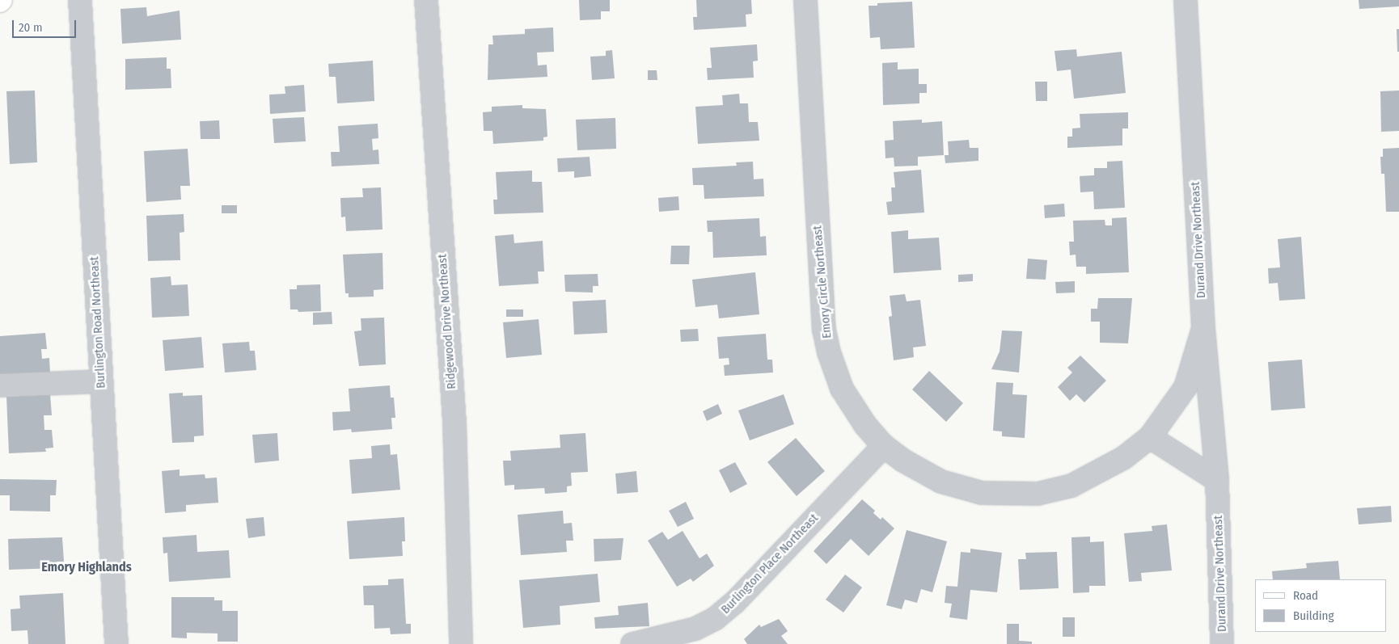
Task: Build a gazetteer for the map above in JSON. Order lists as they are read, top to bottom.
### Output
{
  "streets": {
    "street": [
      "Durand Drive Northeast",
      "Emory Circle Northeast",
      "Ridgewood Drive Northeast",
      "Burlington Road Northeast",
      "Burlington Place Northeast"
    ]
  },
  "crossings": [
    ["Durand Drive Northeast", "Emory Circle Northeast"],
    ["Emory Circle Northeast", "Burlington Place Northeast"]
  ],
  "districts": ["Emory Highlands"],
  "legend": ["Road", "Building"],
  "scale_bar": "20 m"
}
